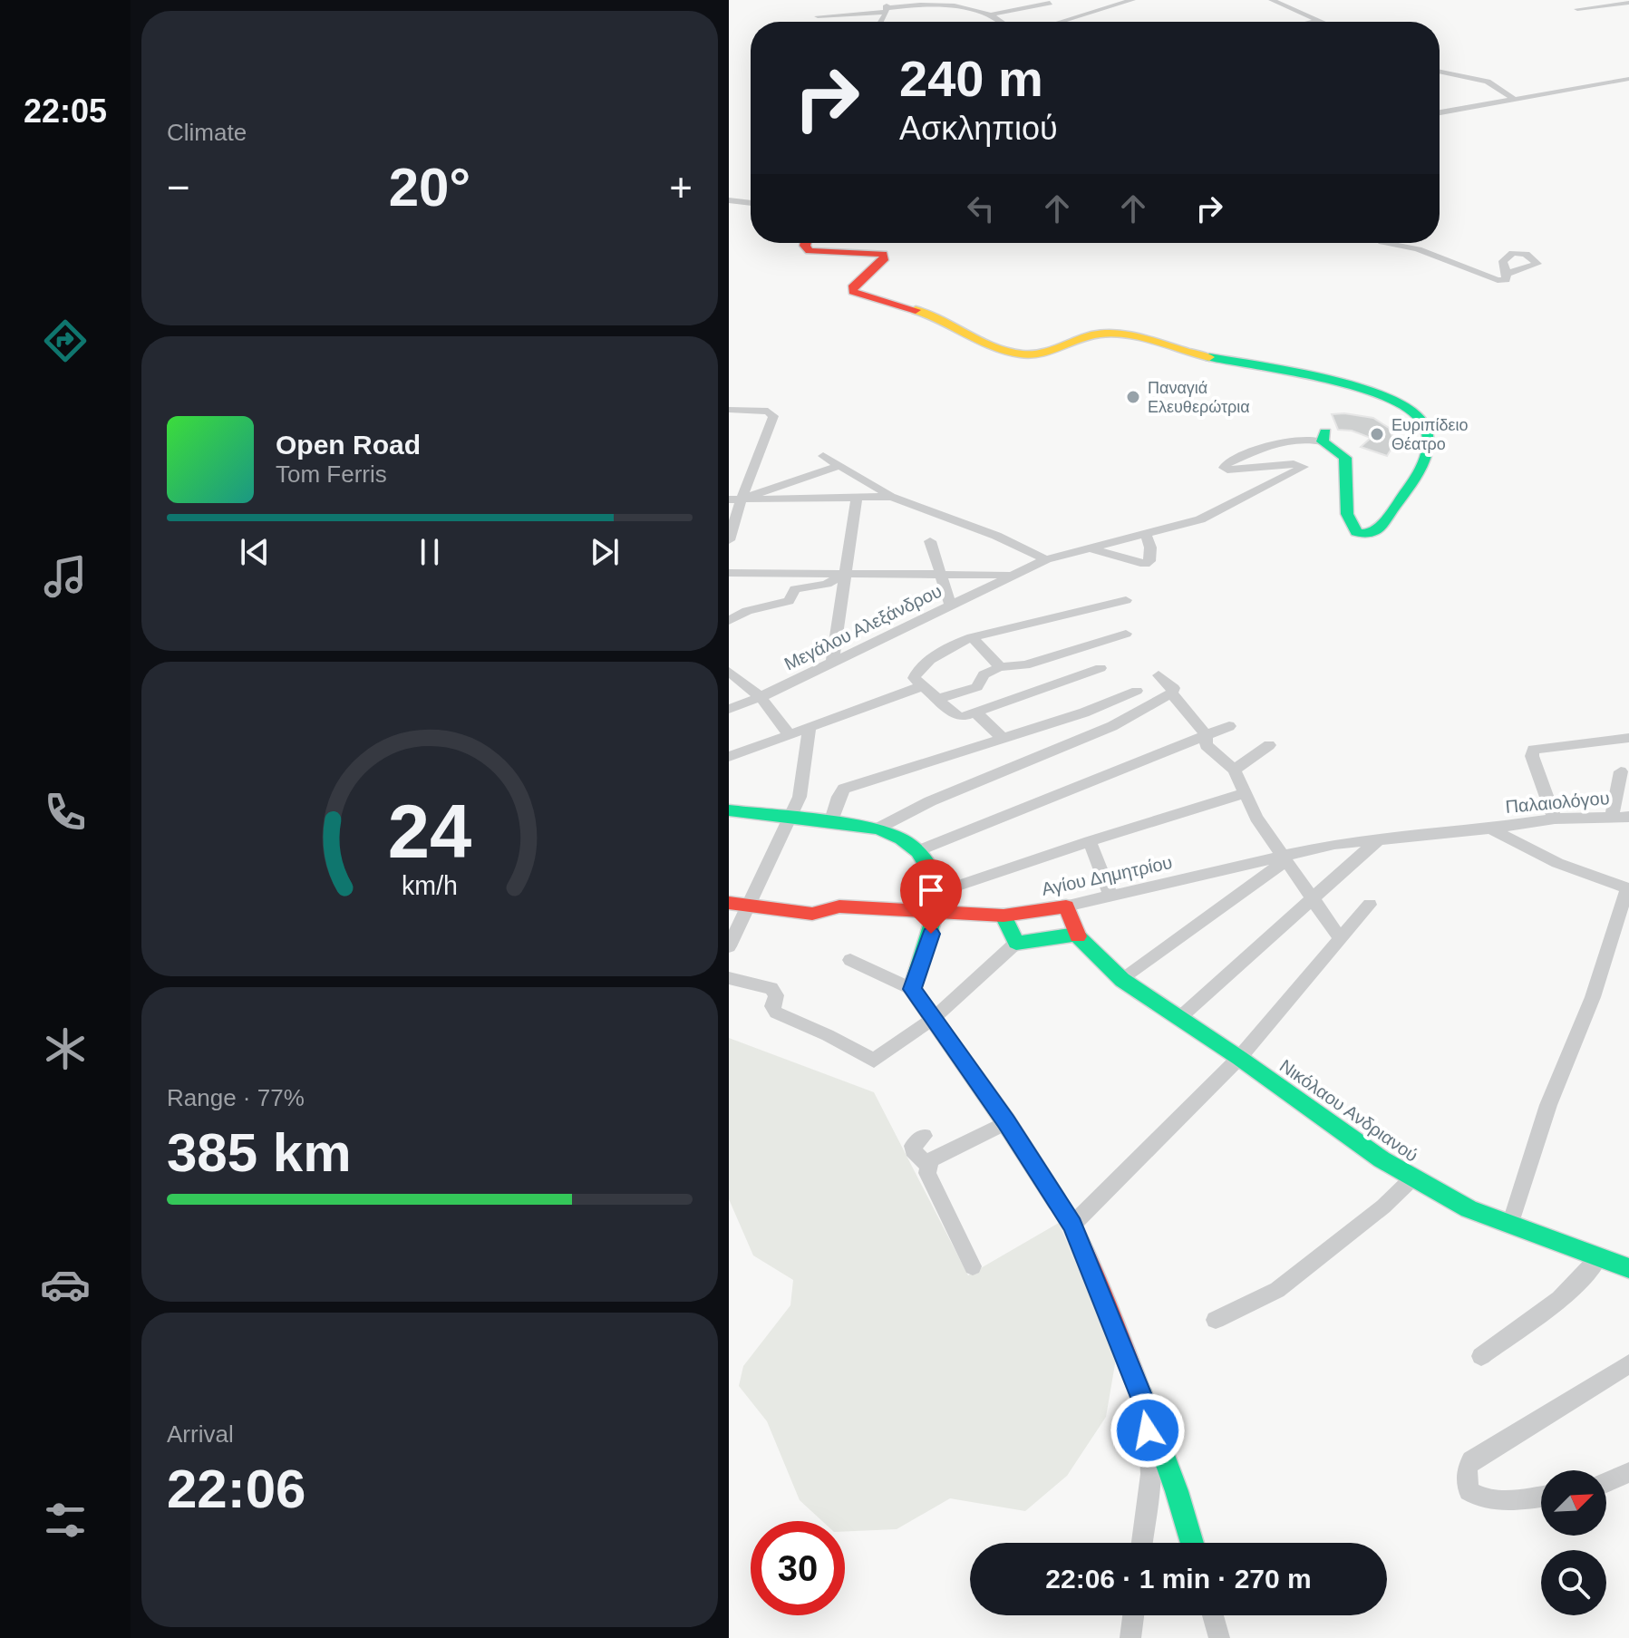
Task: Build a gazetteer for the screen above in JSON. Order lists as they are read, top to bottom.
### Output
{
  "streets": {
    "street": [
      "Μεγάλου Αλεξάνδρου",
      "Παλαιολόγου",
      "Αγίου Δημητρίου",
      "Νικόλαου Ανδριανού"
    ]
  },
  "crossings": [
    ["Παλαιολόγου", "Αγίου Δημητρίου"]
  ],
  "places": ["Παναγιά Ελευθερώτρια", "Ευριπίδειο Θέατρο"],
  "north": "top right",
  "page": {
    "tabs": "22:05",
    "tile": [
      "Climate",
      ["Range · 77%", "385 km"],
      ["Arrival", "22:06"]
    ],
    "turn": ["240 m", "Ασκληπιού"],
    "heat": ["−", "20°", "+"],
    "song": ["Open Road", "Tom Ferris"],
    "limit": "30",
    "trip": "22:06 · 1 min · 270 m",
    "gauge": ["24", "km/h"]
  }
}
